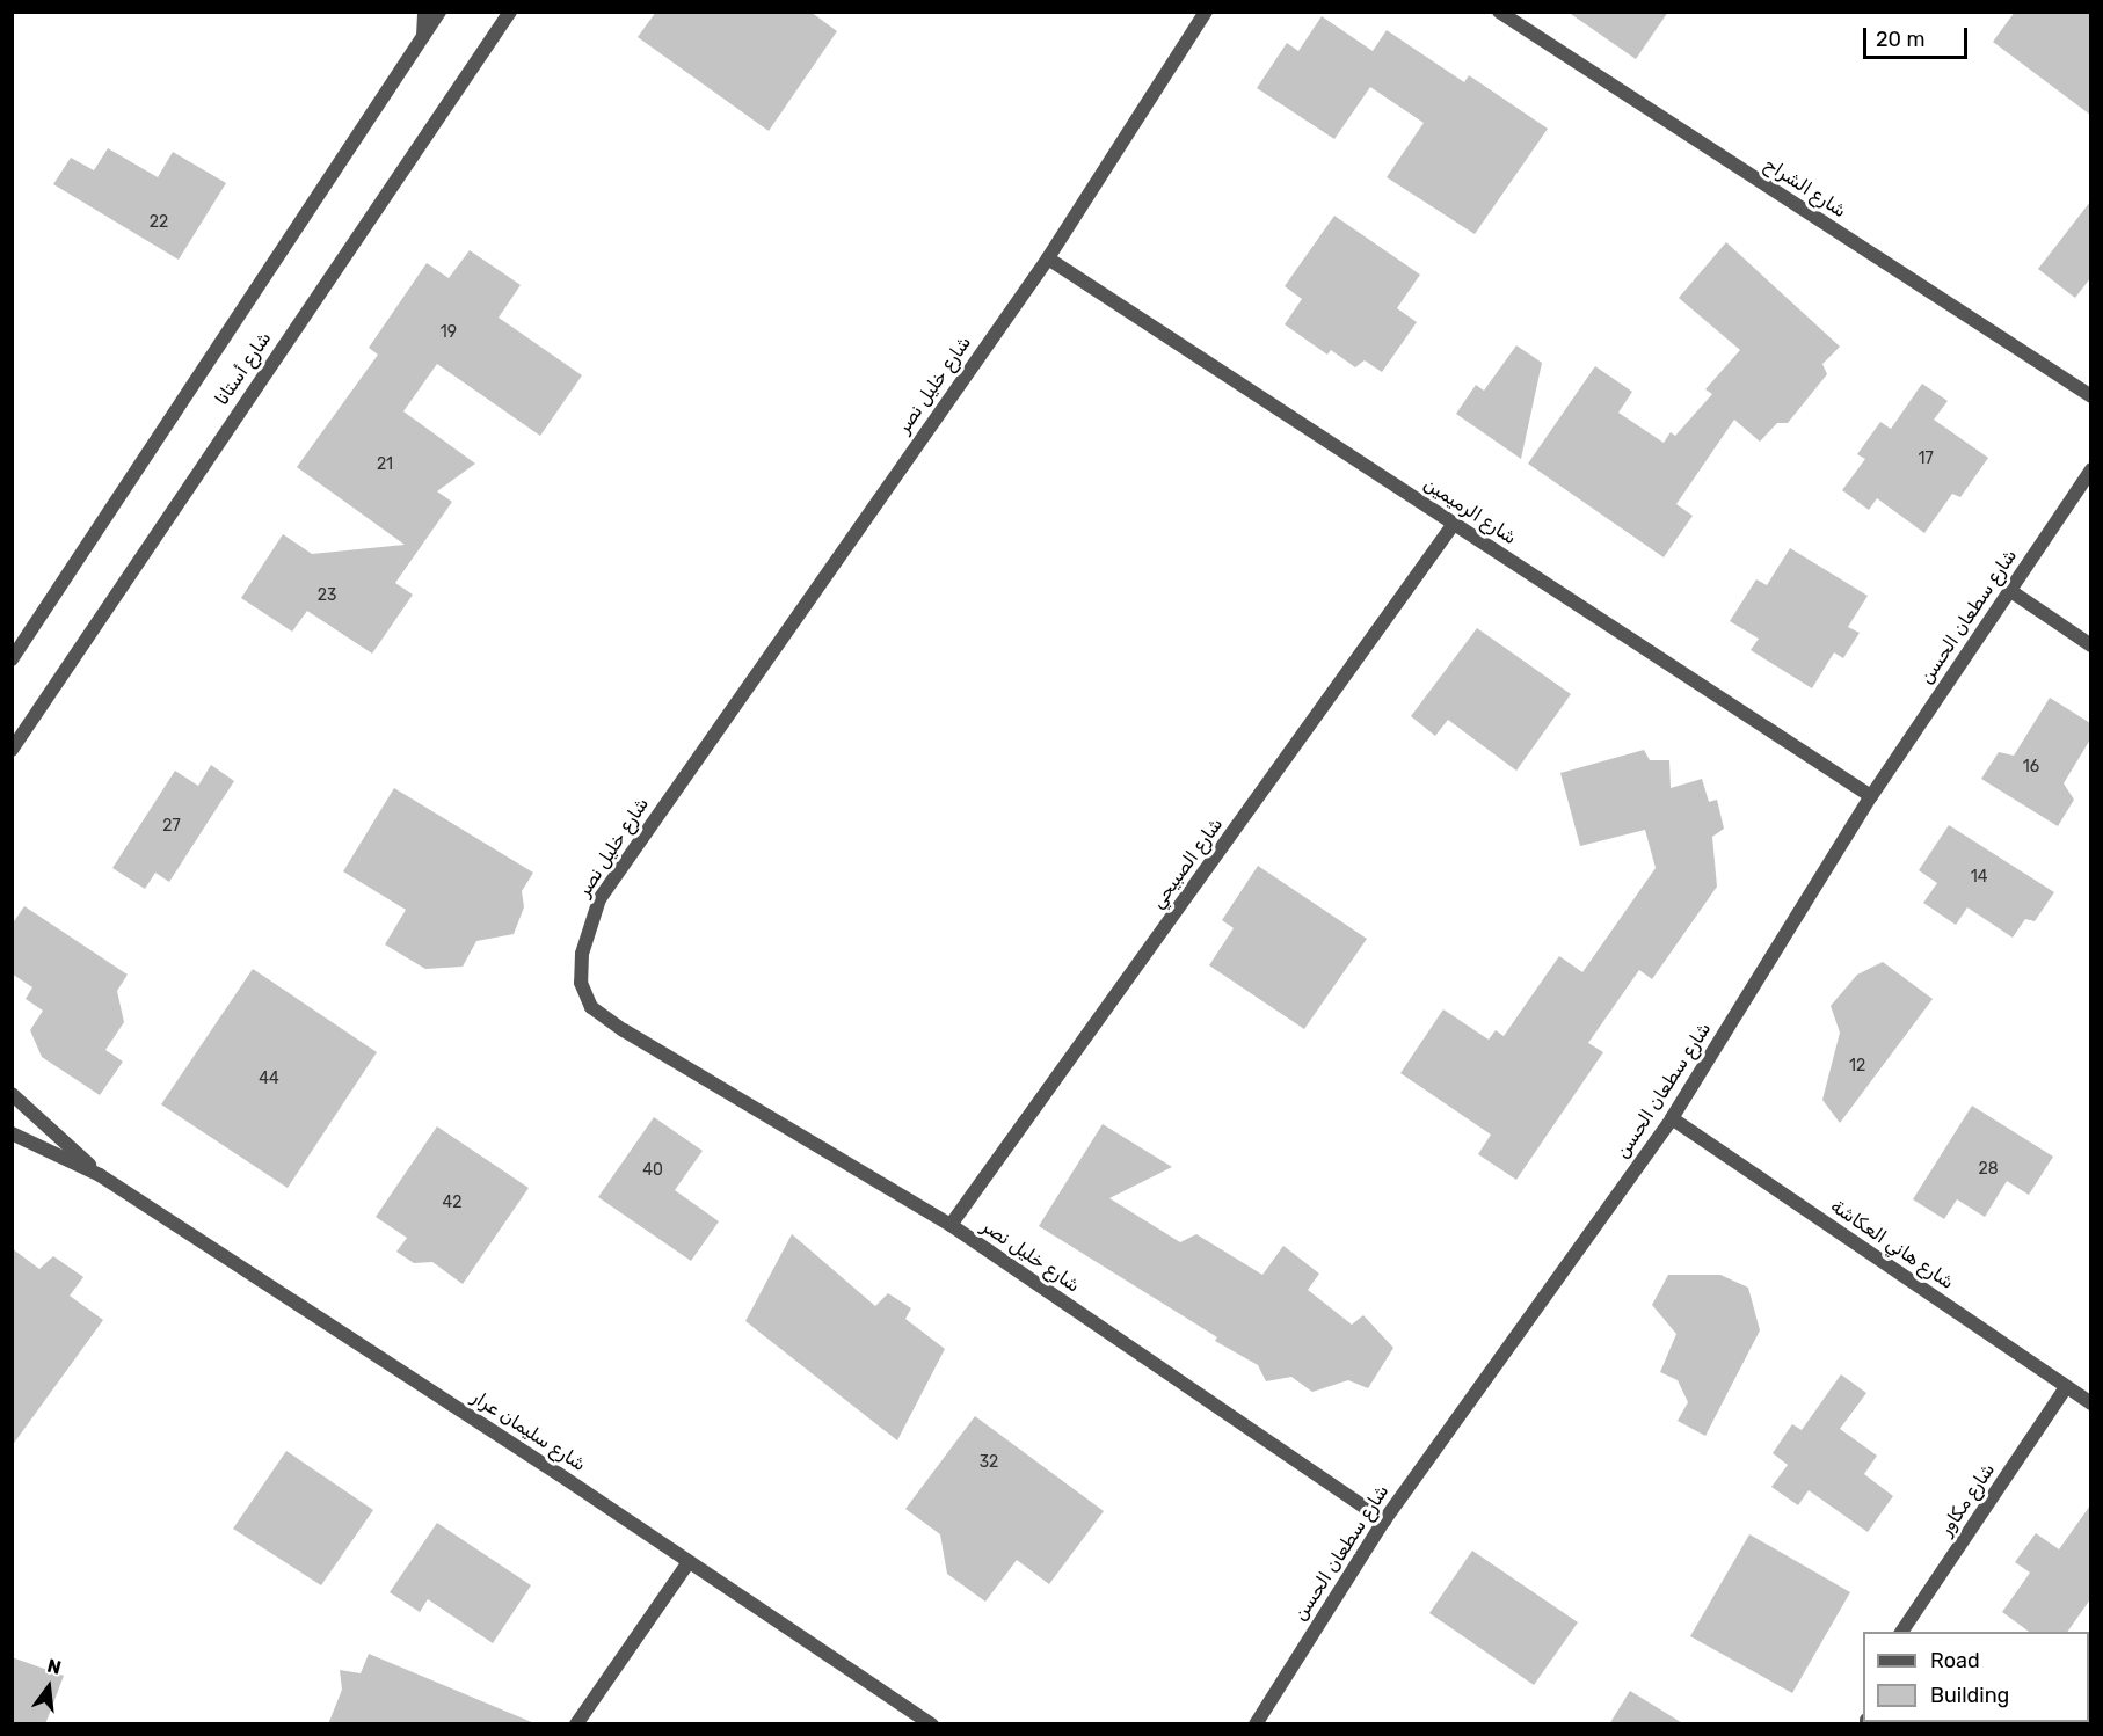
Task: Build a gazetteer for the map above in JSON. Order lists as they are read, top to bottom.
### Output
{
  "streets": {
    "street": [
      "شارع الشراح",
      "شارع أستانا",
      "شارع خليل نصر",
      "شارع الرميمين",
      "شارع سطعان الحسن",
      "شارع الصبيحي",
      "شارع هاني العكاشة",
      "شارع سليمان عرار",
      "شارع مكاور"
    ]
  },
  "crossings": [
    ["شارع خليل نصر", "شارع الرميمين"],
    ["شارع خليل نصر", "شارع سطعان الحسن"],
    ["شارع خليل نصر", "شارع الصبيحي"],
    ["شارع الرميمين", "شارع سطعان الحسن"],
    ["شارع الرميمين", "شارع الصبيحي"],
    ["شارع سطعان الحسن", "شارع هاني العكاشة"],
    ["شارع هاني العكاشة", "شارع مكاور"]
  ],
  "house_numbers": [
    "22",
    "19",
    "17",
    "21",
    "23",
    "16",
    "27",
    "14",
    "12",
    "44",
    "28",
    "40",
    "42",
    "32"
  ],
  "legend": ["Road", "Building"],
  "scale_bar": "20 m",
  "north": "top"
}
